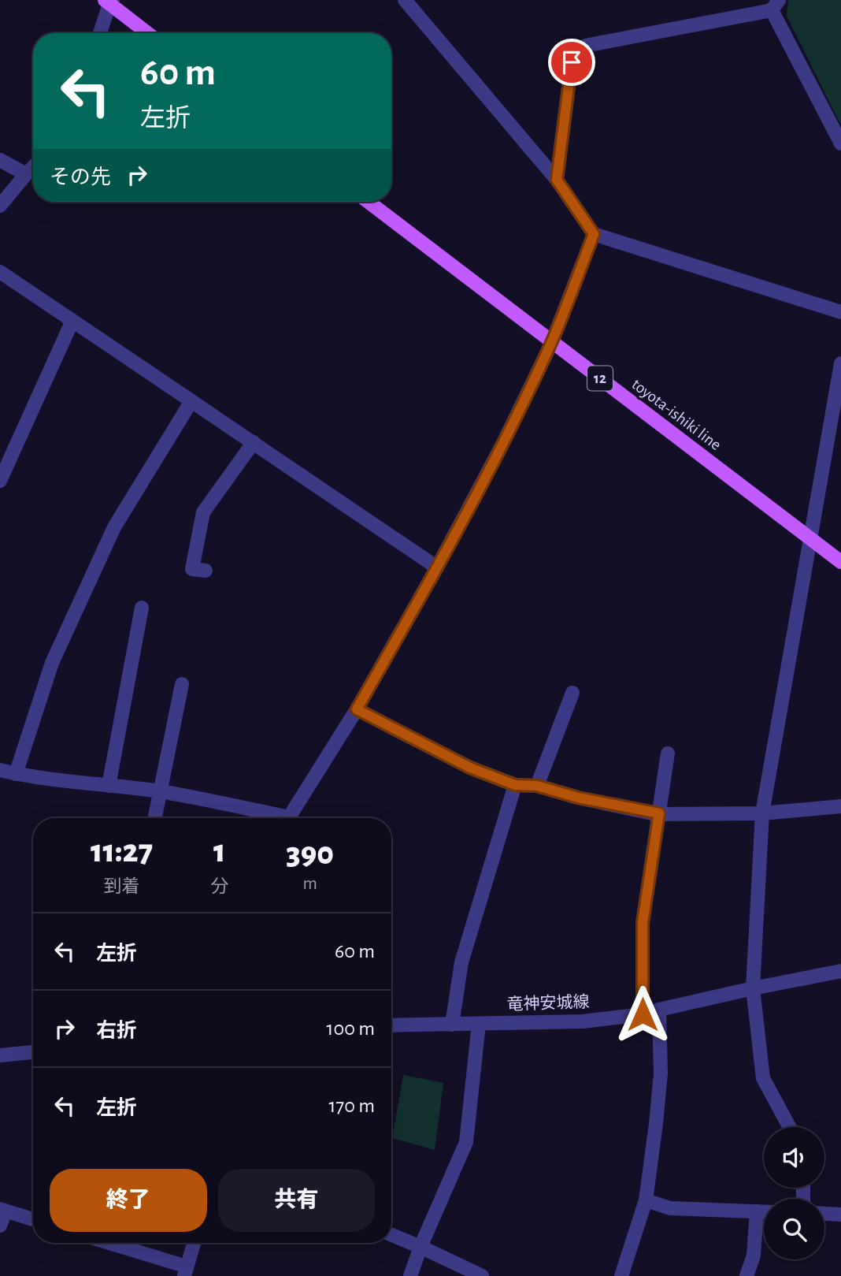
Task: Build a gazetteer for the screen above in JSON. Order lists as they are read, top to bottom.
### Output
{
  "streets": {
    "main road": ["12", "toyota-ishiki line"],
    "street": ["竜神安城線"]
  },
  "page": {
    "turn": ["60 m", "左折"],
    "then": "その先",
    "eta": [
      "11:27",
      "到着",
      "1",
      "分",
      "390",
      "m"
    ],
    "list": [
      {
        "name": "左折",
        "value": "60 m"
      },
      {
        "name": "右折",
        "value": "100 m"
      },
      {
        "name": "左折",
        "value": "170 m"
      }
    ],
    "buttons": ["終了", "共有"]
  }
}
